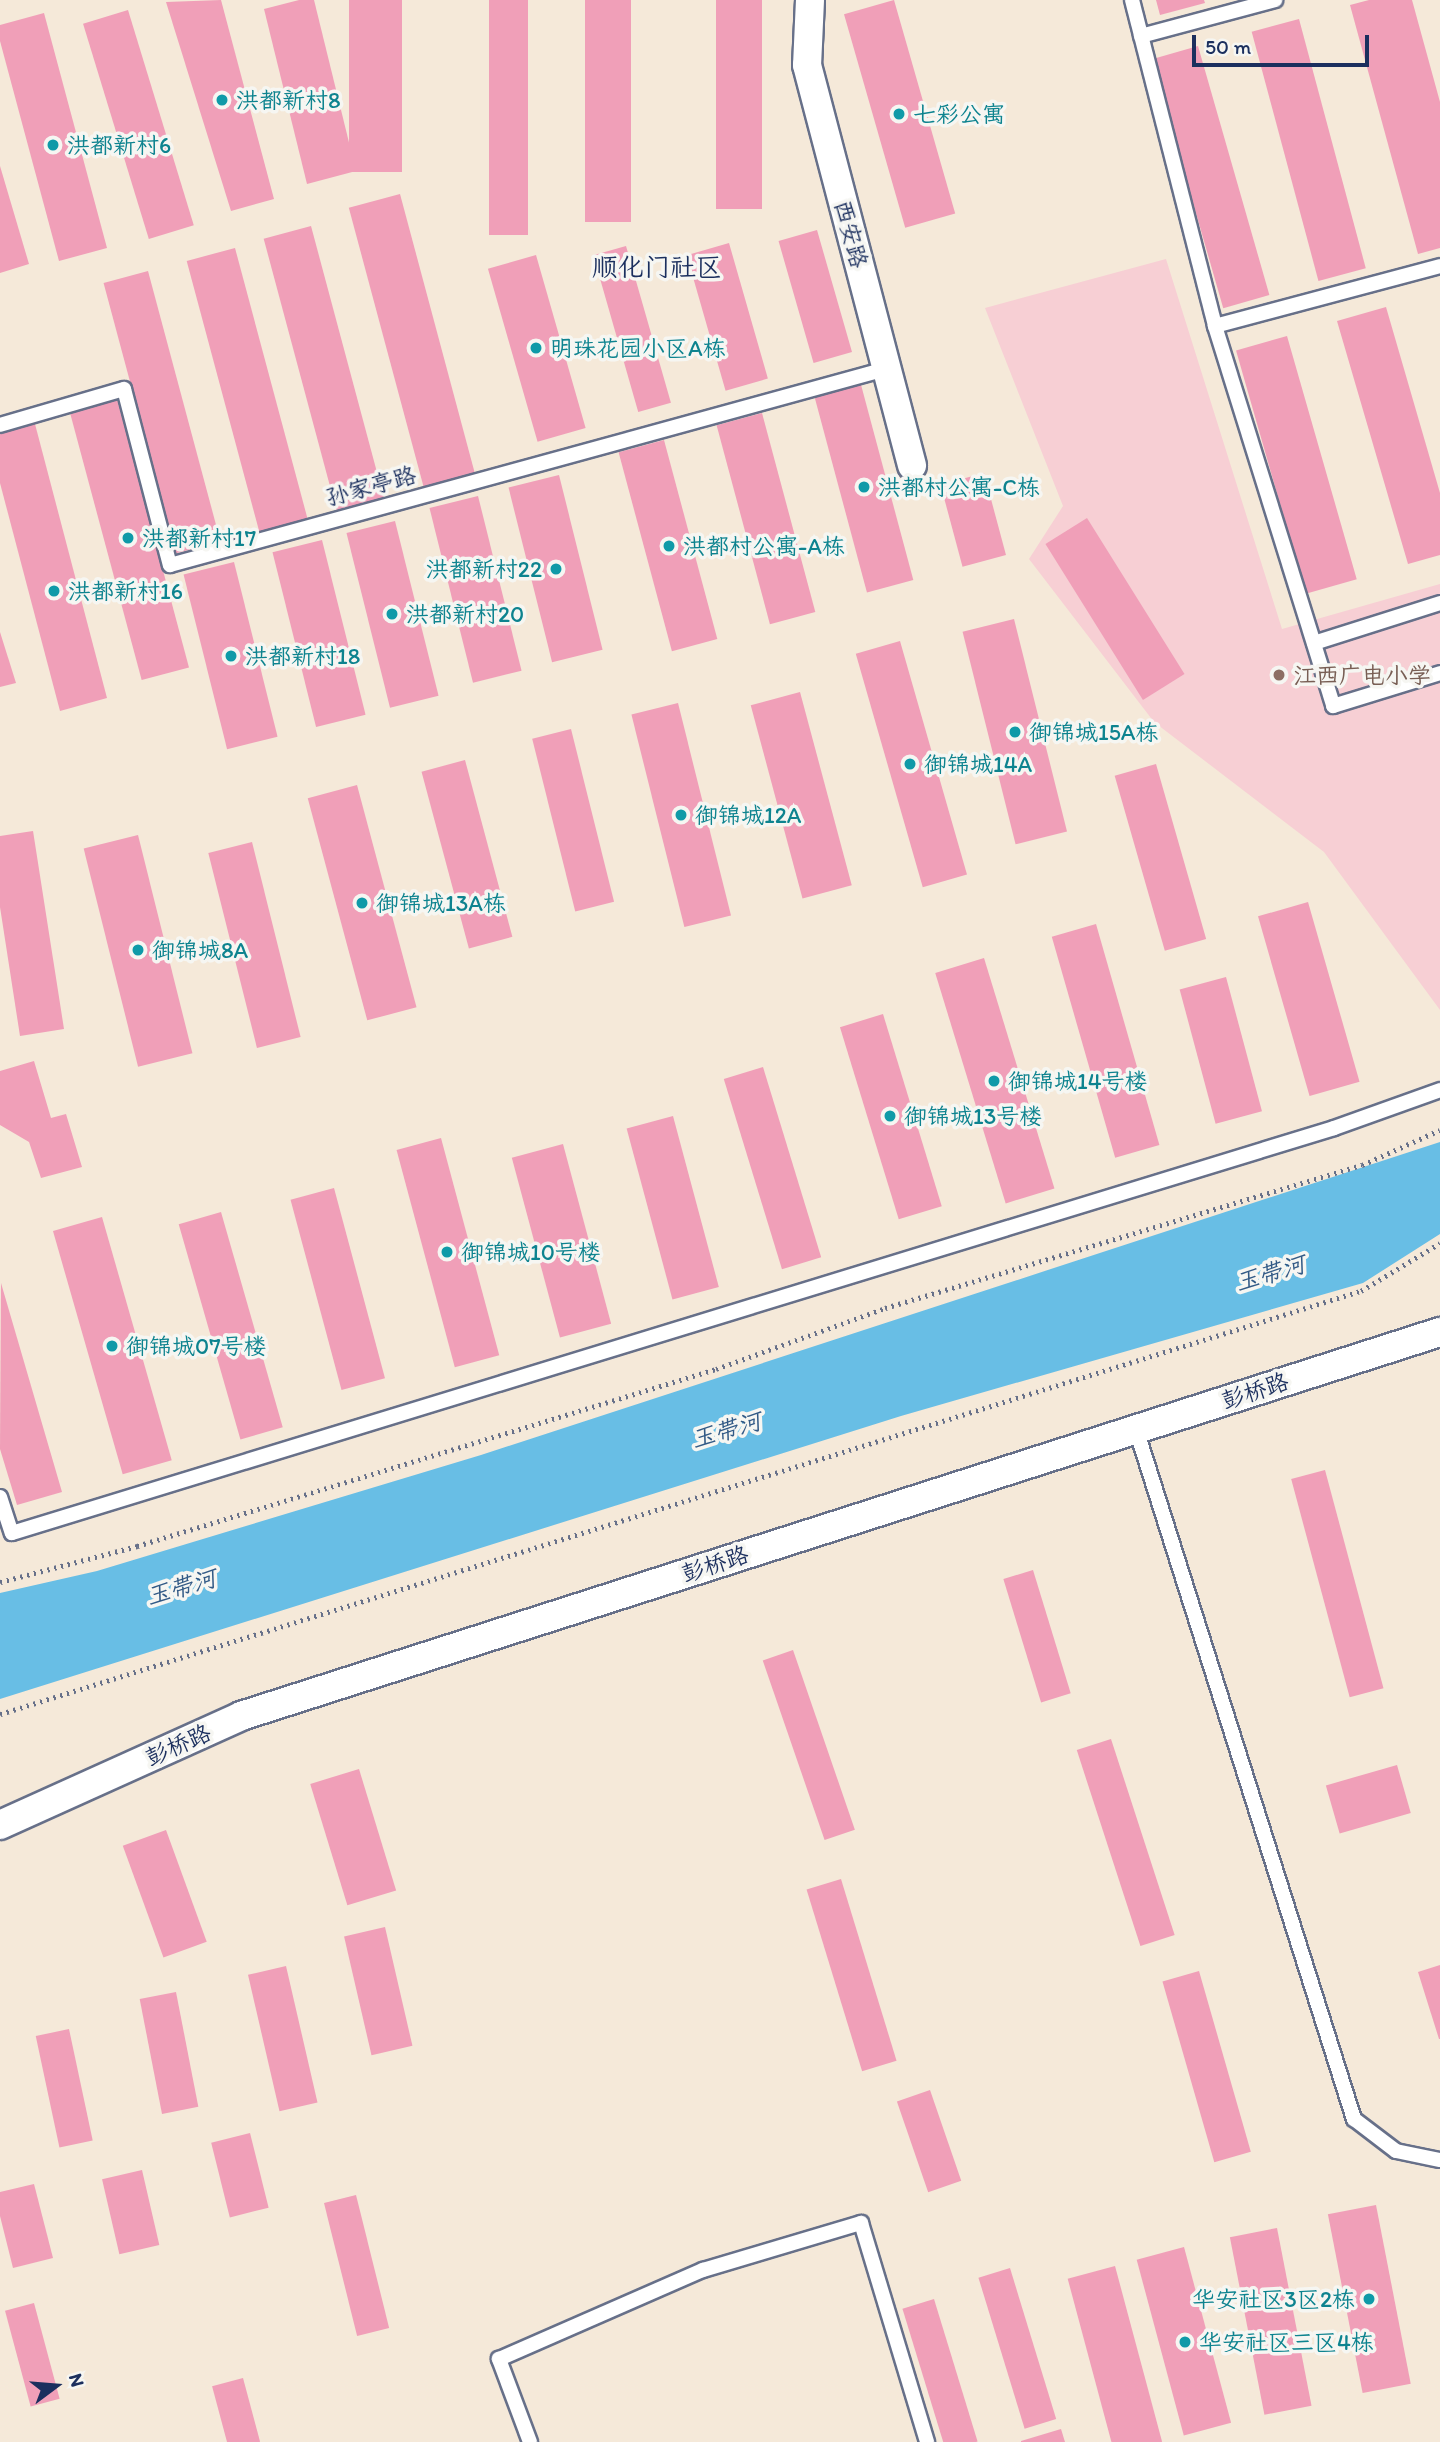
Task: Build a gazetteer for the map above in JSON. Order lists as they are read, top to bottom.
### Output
{
  "streets": {
    "street": ["西安路", "彭桥路"],
    "lane": ["孙家亭路"]
  },
  "crossings": [
    ["西安路", "孙家亭路"]
  ],
  "districts": ["顺化门社区"],
  "water": ["玉带河"],
  "places": [
    "洪都新村8",
    "七彩公寓",
    "洪都新村6",
    "明珠花园小区A栋",
    "洪都村公寓-C栋",
    "洪都新村17",
    "洪都村公寓-A栋",
    "洪都新村22",
    "洪都新村16",
    "洪都新村20",
    "洪都新村18",
    "江西广电小学",
    "御锦城15A栋",
    "御锦城14A",
    "御锦城12A",
    "御锦城13A栋",
    "御锦城8A",
    "御锦城14号楼",
    "御锦城13号楼",
    "御锦城10号楼",
    "御锦城07号楼",
    "华安社区3区2栋",
    "华安社区三区4栋"
  ],
  "scale_bar": "50 m",
  "north": "right"
}
